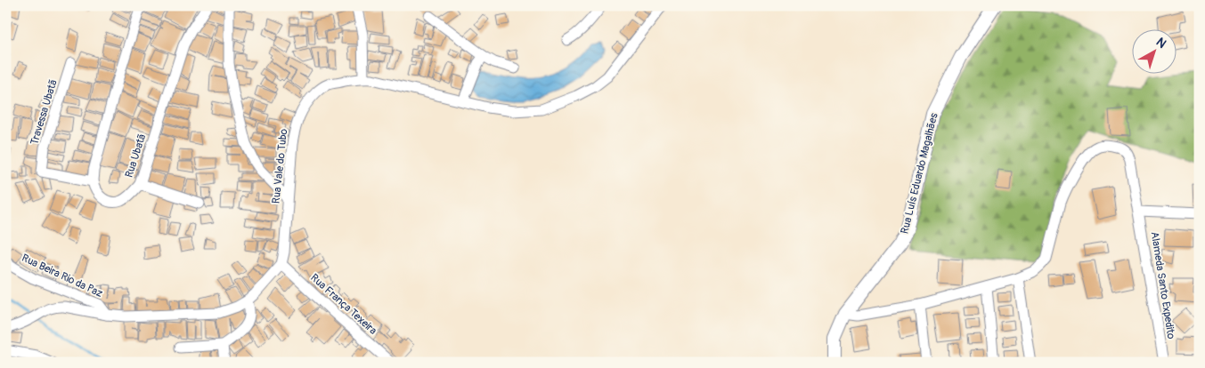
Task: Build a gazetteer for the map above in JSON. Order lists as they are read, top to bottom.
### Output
{
  "streets": {
    "main road": ["Rua Luís Eduardo Magalhães"],
    "street": [
      "Travessa Ubatã",
      "Rua Ubatã",
      "Rua Vale do Tubo",
      "Rua Beira Rio da Paz",
      "Alameda Santo Expedito",
      "Rua França Texeira"
    ]
  },
  "crossings": [
    ["Travessa Ubatã", "Rua Ubatã"],
    ["Rua Vale do Tubo", "Rua Beira Rio da Paz"],
    ["Rua Vale do Tubo", "Rua França Texeira"],
    ["Rua Luís Eduardo Magalhães", "Alameda Santo Expedito"]
  ],
  "north": "top right"
}
